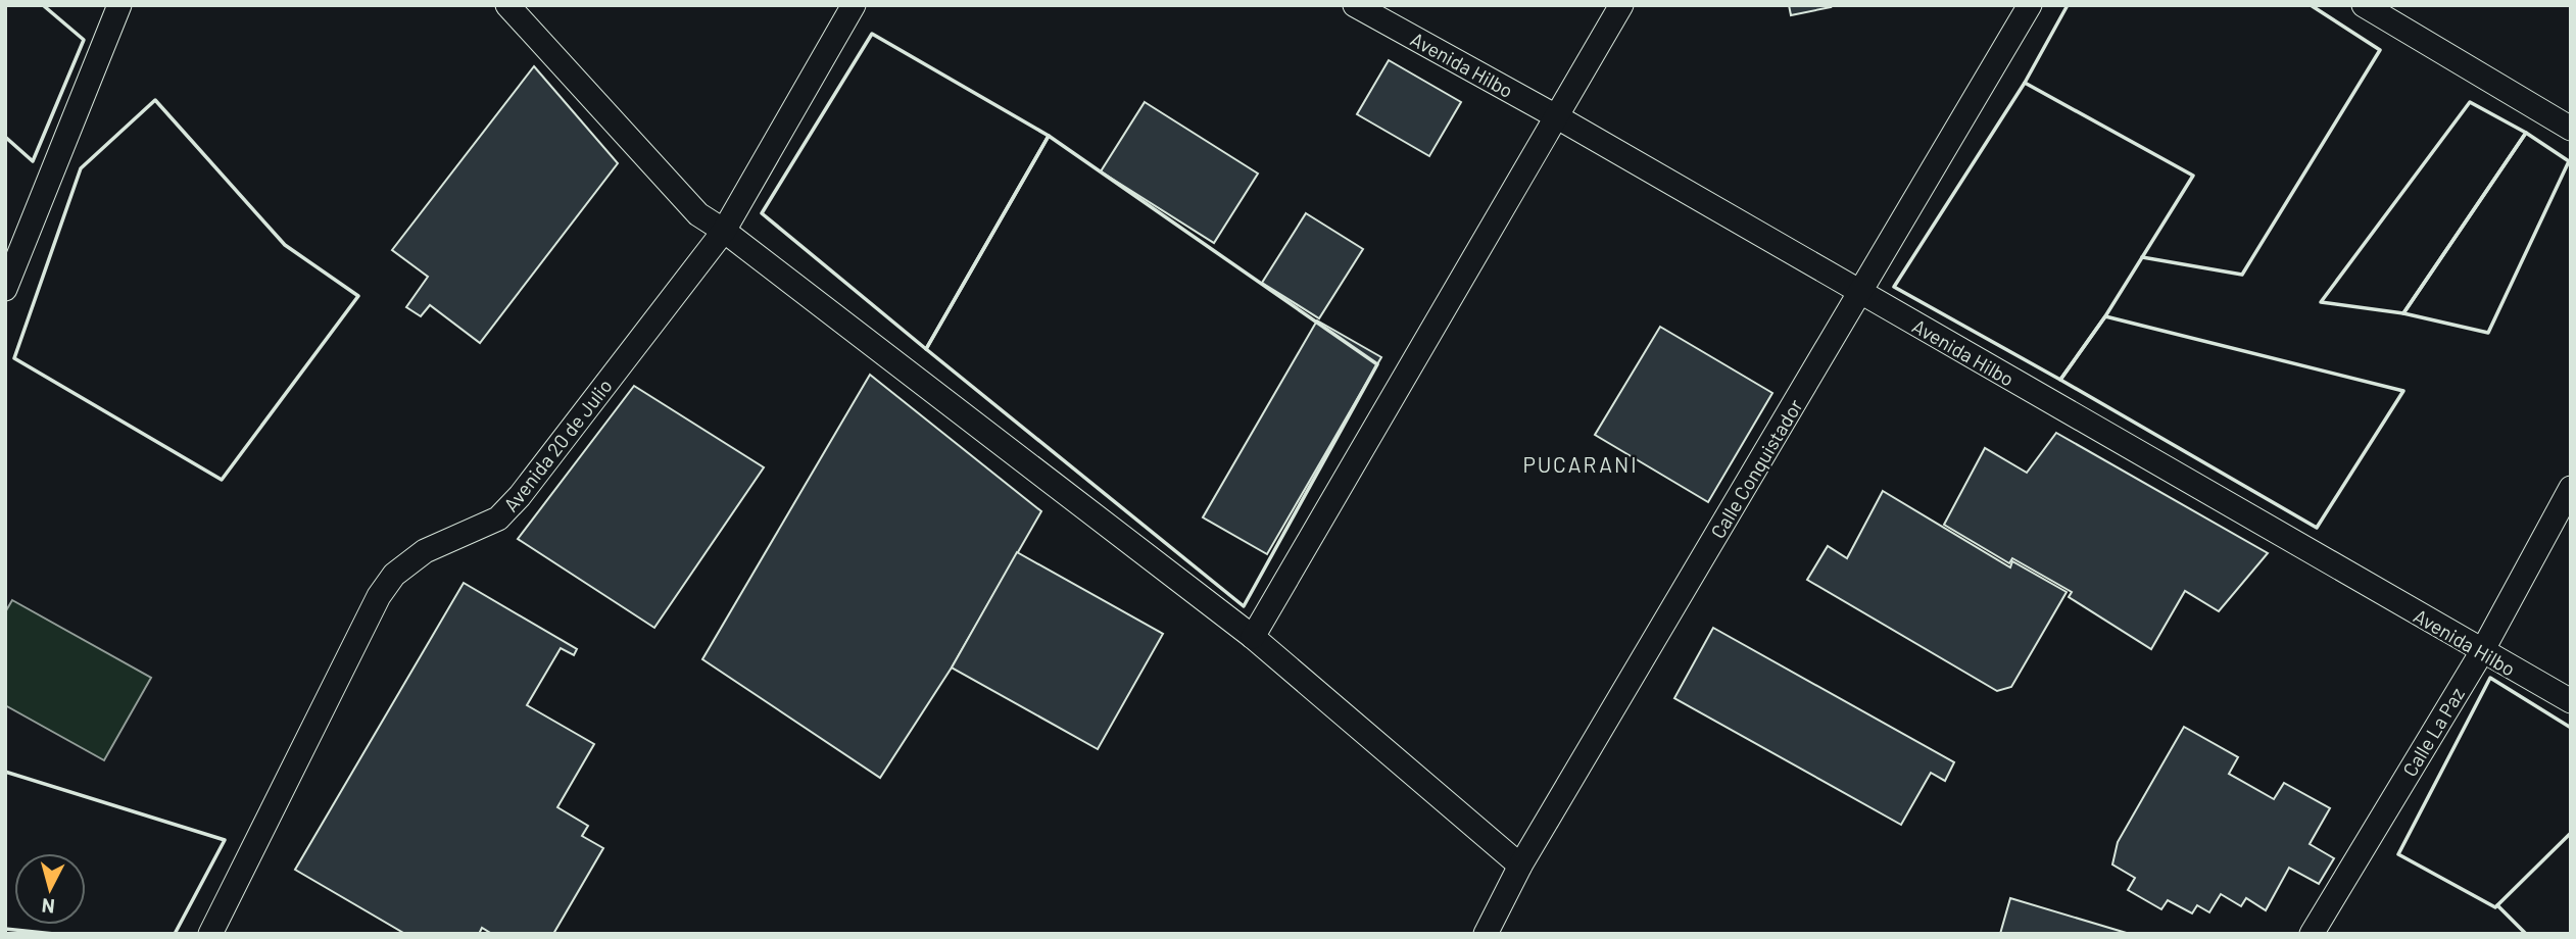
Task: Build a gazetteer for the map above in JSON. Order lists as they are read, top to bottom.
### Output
{
  "streets": {
    "street": [
      "Avenida Hilbo",
      "Avenida 20 de Julio",
      "Calle Conquistador",
      "Calle La Paz"
    ]
  },
  "crossings": [
    ["Avenida Hilbo", "Calle Conquistador"],
    ["Avenida Hilbo", "Calle La Paz"]
  ],
  "districts": ["PUCARANI"],
  "north": "bottom"
}
